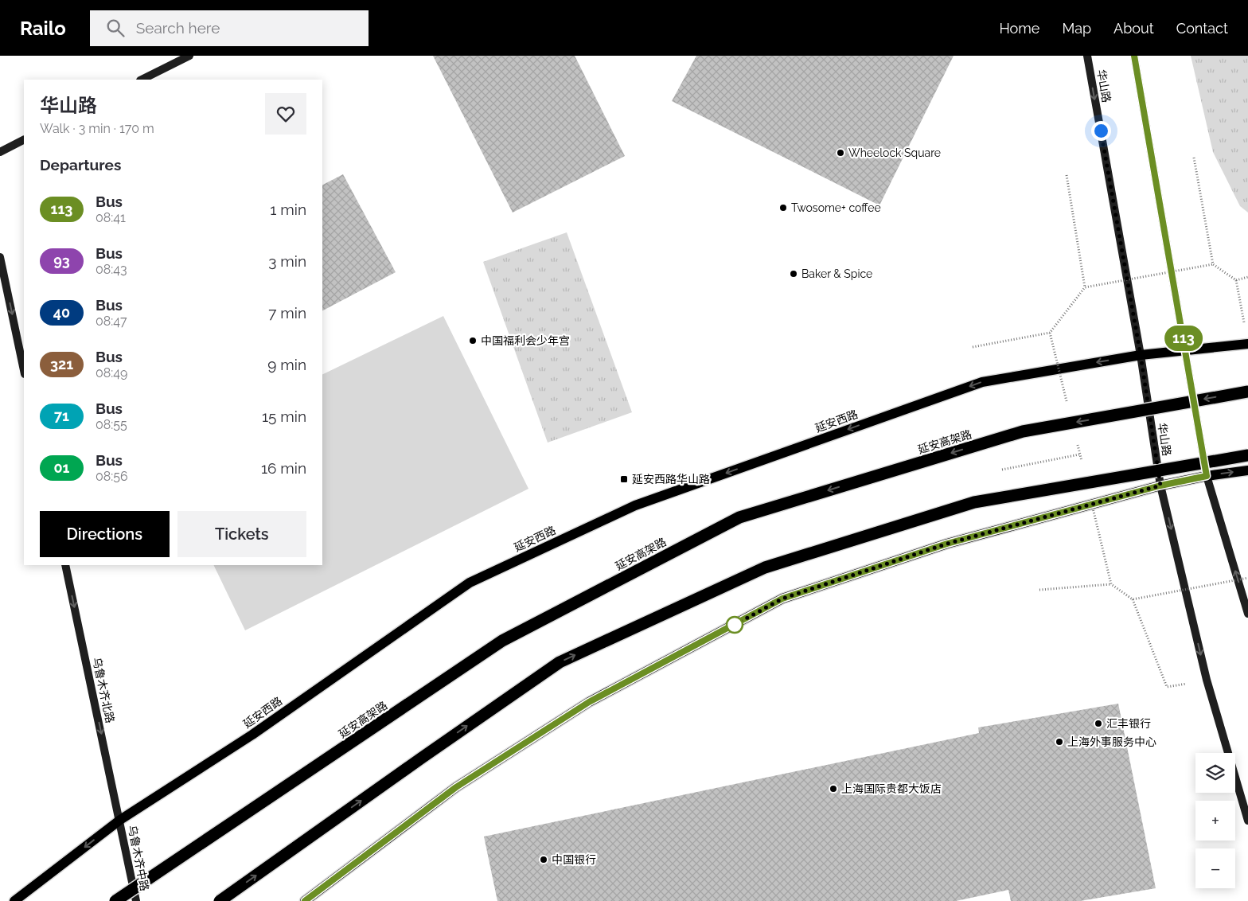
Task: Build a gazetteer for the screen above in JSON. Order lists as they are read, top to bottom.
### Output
{
  "streets": {
    "highway": ["延安高架路"],
    "main road": [
      "华山路",
      "延安西路",
      "乌鲁木齐北路",
      "乌鲁木齐中路"
    ]
  },
  "crossings": [
    ["华山路", "延安西路"],
    ["延安西路", "乌鲁木齐北路"],
    ["延安西路", "乌鲁木齐中路"],
    ["乌鲁木齐北路", "乌鲁木齐中路"]
  ],
  "one_way": ["延安西路", "乌鲁木齐北路"],
  "places": {
    "other": [
      "Wheelock Square",
      "Twosome+ coffee",
      "Baker & Spice",
      "中国福利会少年宫",
      "汇丰银行",
      "上海外事服务中心",
      "上海国际贵都大饭店",
      "中国银行"
    ],
    "transit": ["延安西路华山路"]
  },
  "lines": ["bus line 113"],
  "page": {
    "header": "Railo",
    "search": "Search here",
    "nav": [
      "Home",
      "Map",
      "About",
      "Contact"
    ],
    "on_map": "113",
    "heading": [
      ["华山路", "Walk · 3 min · 170 m"],
      "Departures"
    ],
    "list": [
      {
        "mark": "113",
        "name": "Bus",
        "note": "08:41",
        "value": "1 min"
      },
      {
        "mark": "93",
        "name": "Bus",
        "note": "08:43",
        "value": "3 min"
      },
      {
        "mark": "40",
        "name": "Bus",
        "note": "08:47",
        "value": "7 min"
      },
      {
        "mark": "321",
        "name": "Bus",
        "note": "08:49",
        "value": "9 min"
      },
      {
        "mark": "71",
        "name": "Bus",
        "note": "08:55",
        "value": "15 min"
      },
      {
        "mark": "01",
        "name": "Bus",
        "note": "08:56",
        "value": "16 min"
      }
    ],
    "buttons": ["Directions", "Tickets"],
    "map_buttons": ["+", "−"]
  }
}
